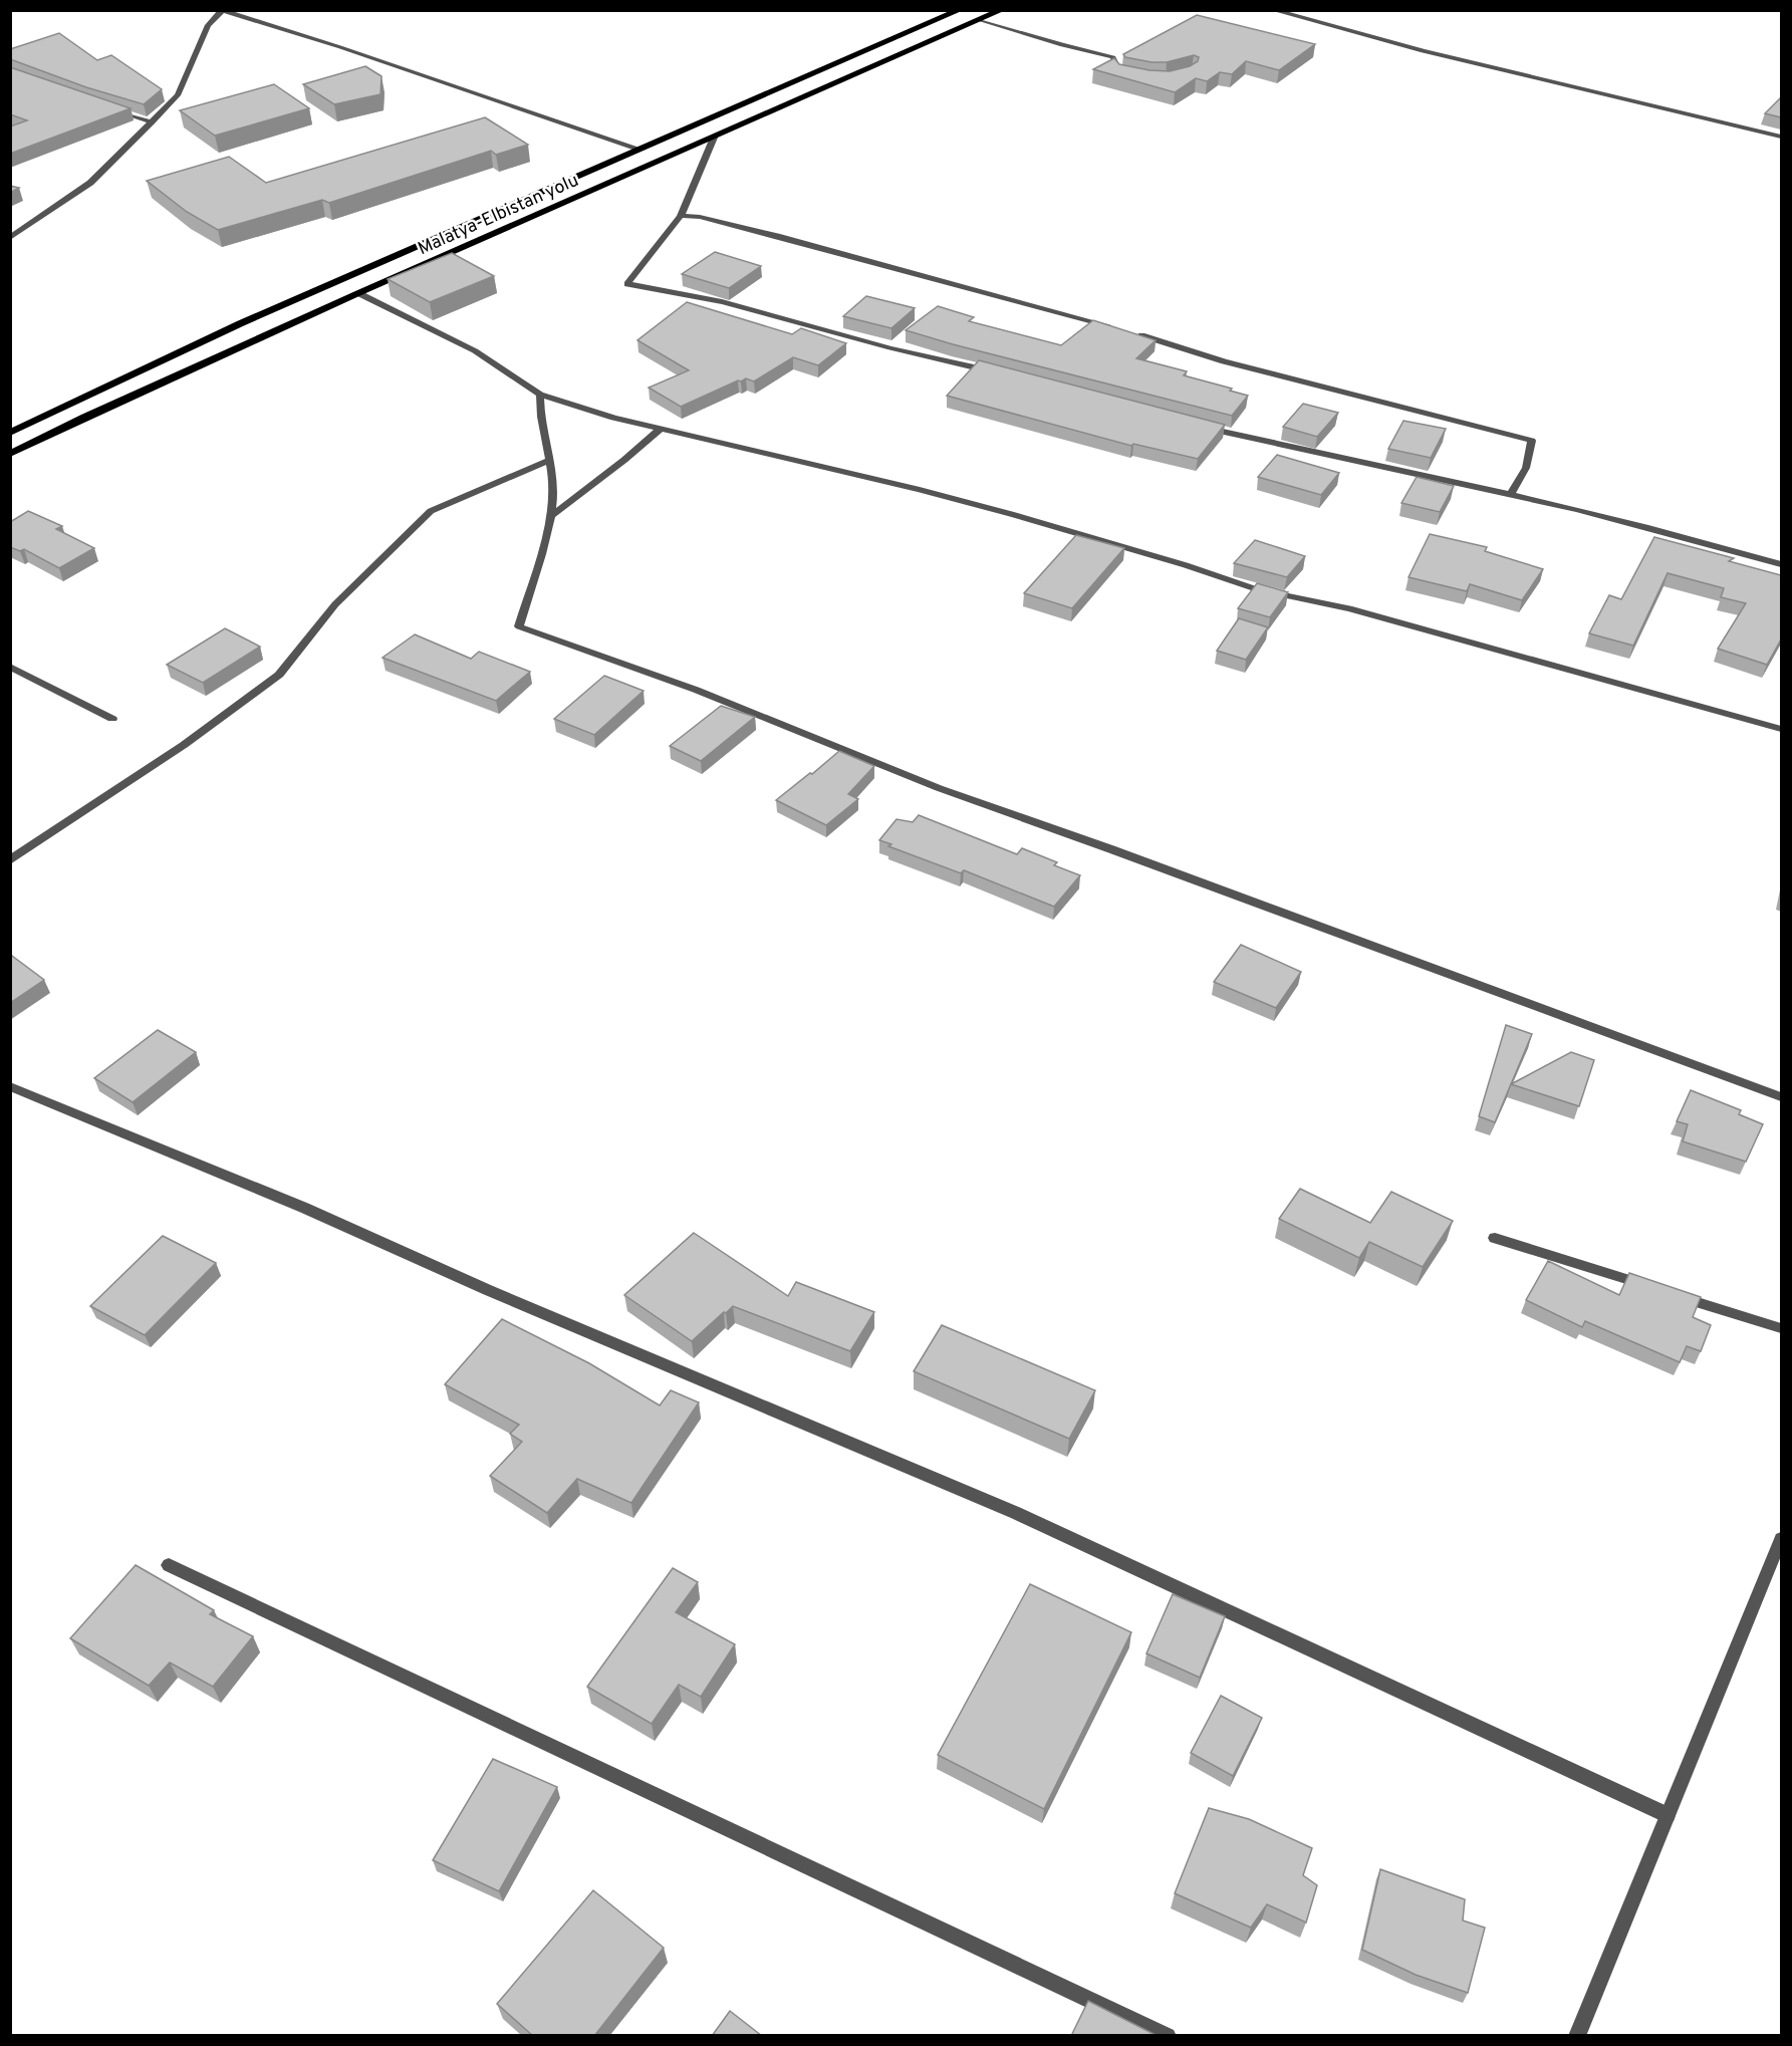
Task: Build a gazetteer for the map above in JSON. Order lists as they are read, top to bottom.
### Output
{
  "streets": {
    "main road": ["Malatya-Elbistan yolu"]
  }
}
